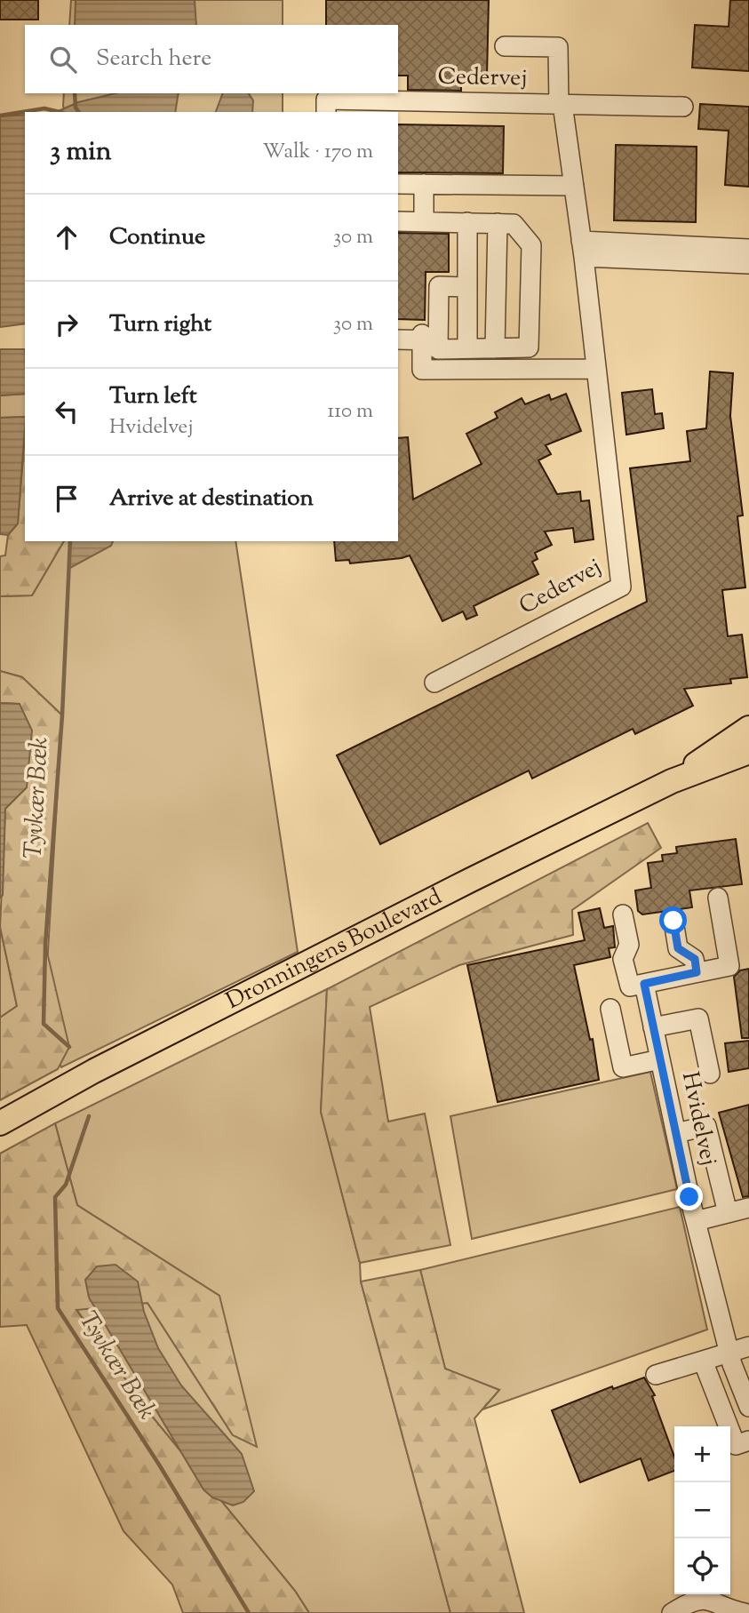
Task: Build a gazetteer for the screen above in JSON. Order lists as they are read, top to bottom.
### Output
{
  "streets": {
    "main road": ["Dronningens Boulevard"],
    "street": ["Cedervej", "Hvidelvej"]
  },
  "water": ["Tyvkær Bæk"],
  "page": {
    "search": "Search here",
    "heading": ["3 min", "Walk · 170 m"],
    "list": [
      ["Continue", "30 m"],
      ["Turn right", "30 m"],
      ["Turn left", "Hvidelvej", "110 m"],
      "Arrive at destination"
    ],
    "map_buttons": ["+", "−"]
  }
}
